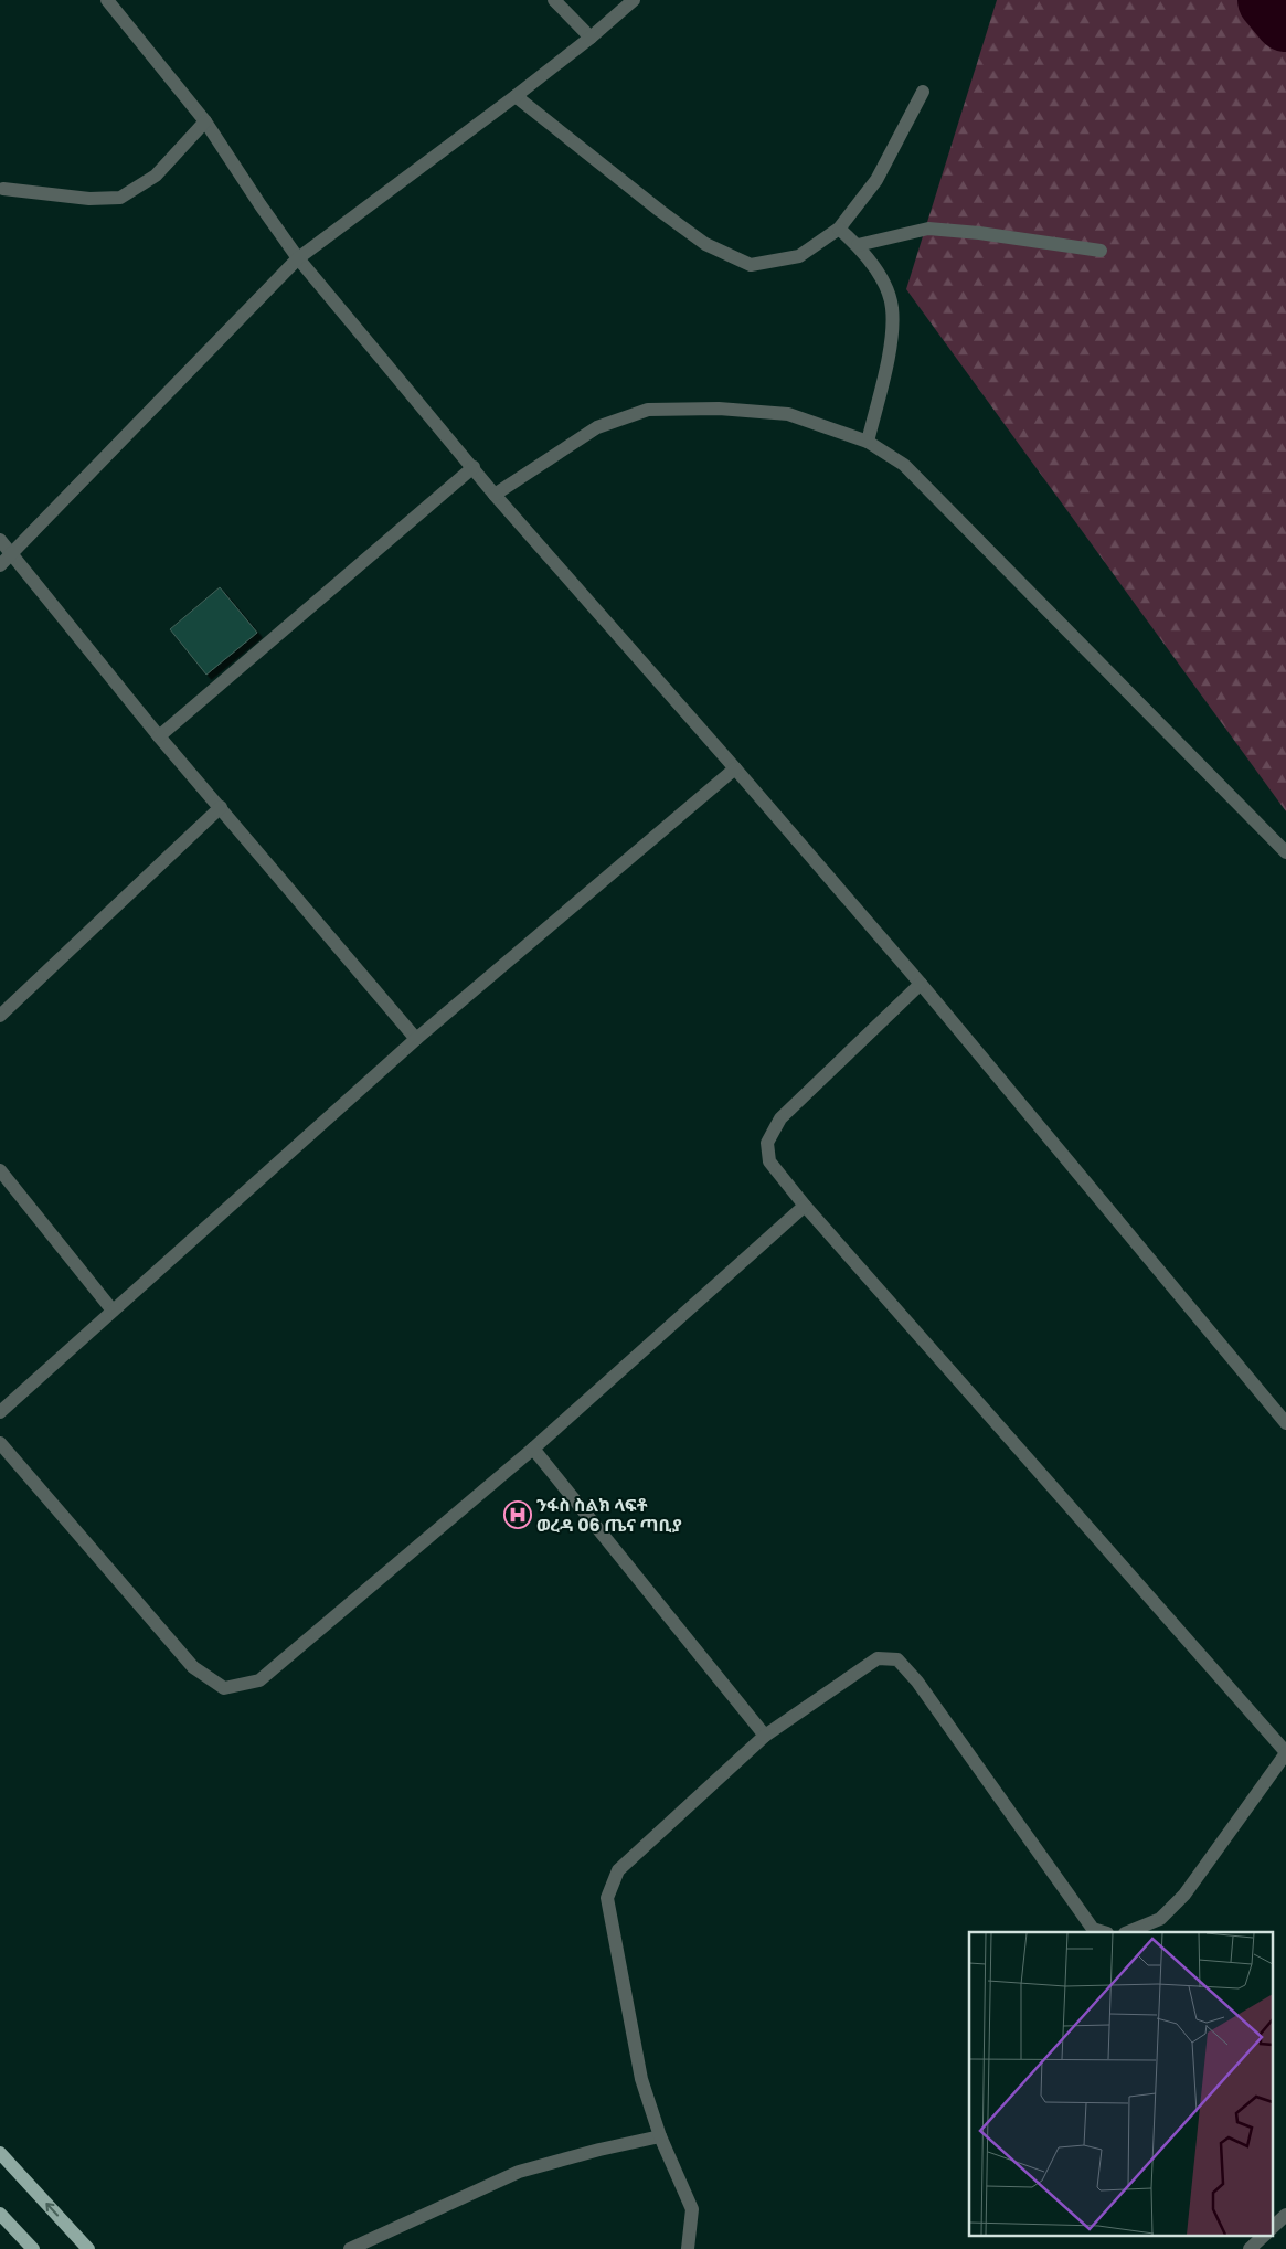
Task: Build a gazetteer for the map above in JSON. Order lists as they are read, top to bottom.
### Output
{
  "places": {
    "hospital": ["ንፋስ ስልክ ላፍቶ ወረዳ 06 ጤና ጣቢያ"]
  }
}
